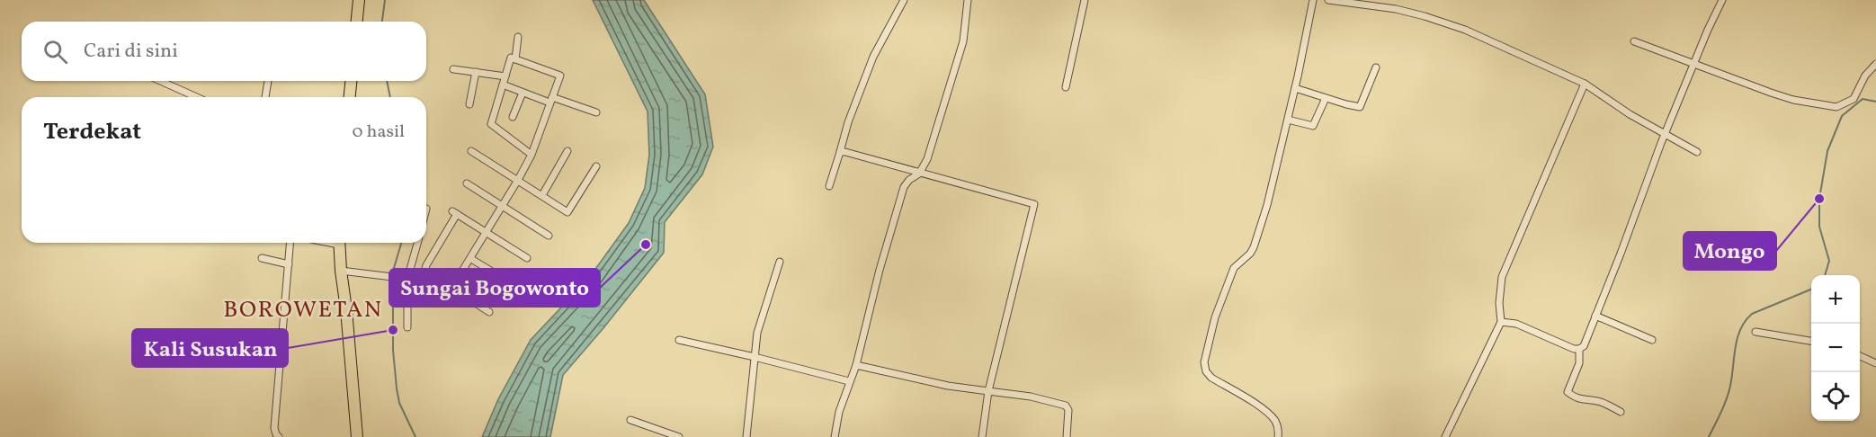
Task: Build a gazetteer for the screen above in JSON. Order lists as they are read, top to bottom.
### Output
{
  "districts": ["BOROWETAN"],
  "places": ["Mongo", "Sungai Bogowonto", "Kali Susukan"],
  "page": {
    "search": "Cari di sini",
    "heading": ["Terdekat", "0 hasil"],
    "map_buttons": ["+", "−"]
  }
}
